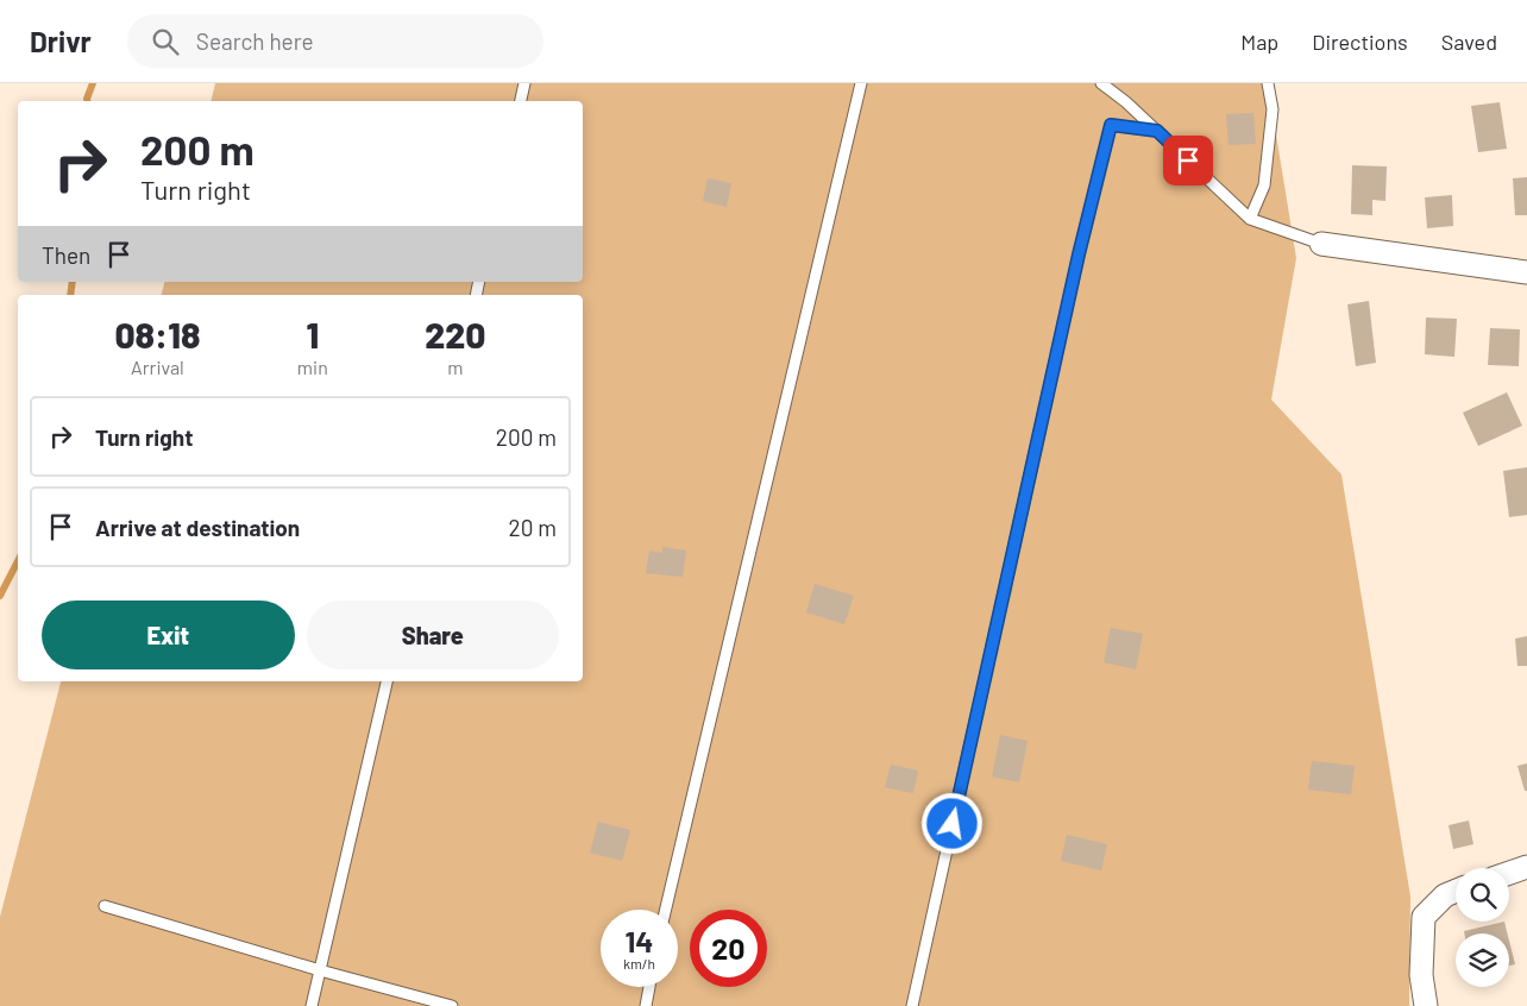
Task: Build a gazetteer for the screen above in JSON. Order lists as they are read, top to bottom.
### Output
{
  "page": {
    "header": "Drivr",
    "search": "Search here",
    "nav": ["Map", "Directions", "Saved"],
    "turn": ["200 m", "Turn right"],
    "then": "Then",
    "eta": [
      "08:18",
      "Arrival",
      "1",
      "min",
      "220",
      "m"
    ],
    "list": [
      {
        "name": "Turn right",
        "value": "200 m"
      },
      {
        "name": "Arrive at destination",
        "value": "20 m"
      }
    ],
    "buttons": ["Exit", "Share"],
    "speed": "14 km/h",
    "limit": "20"
  }
}
